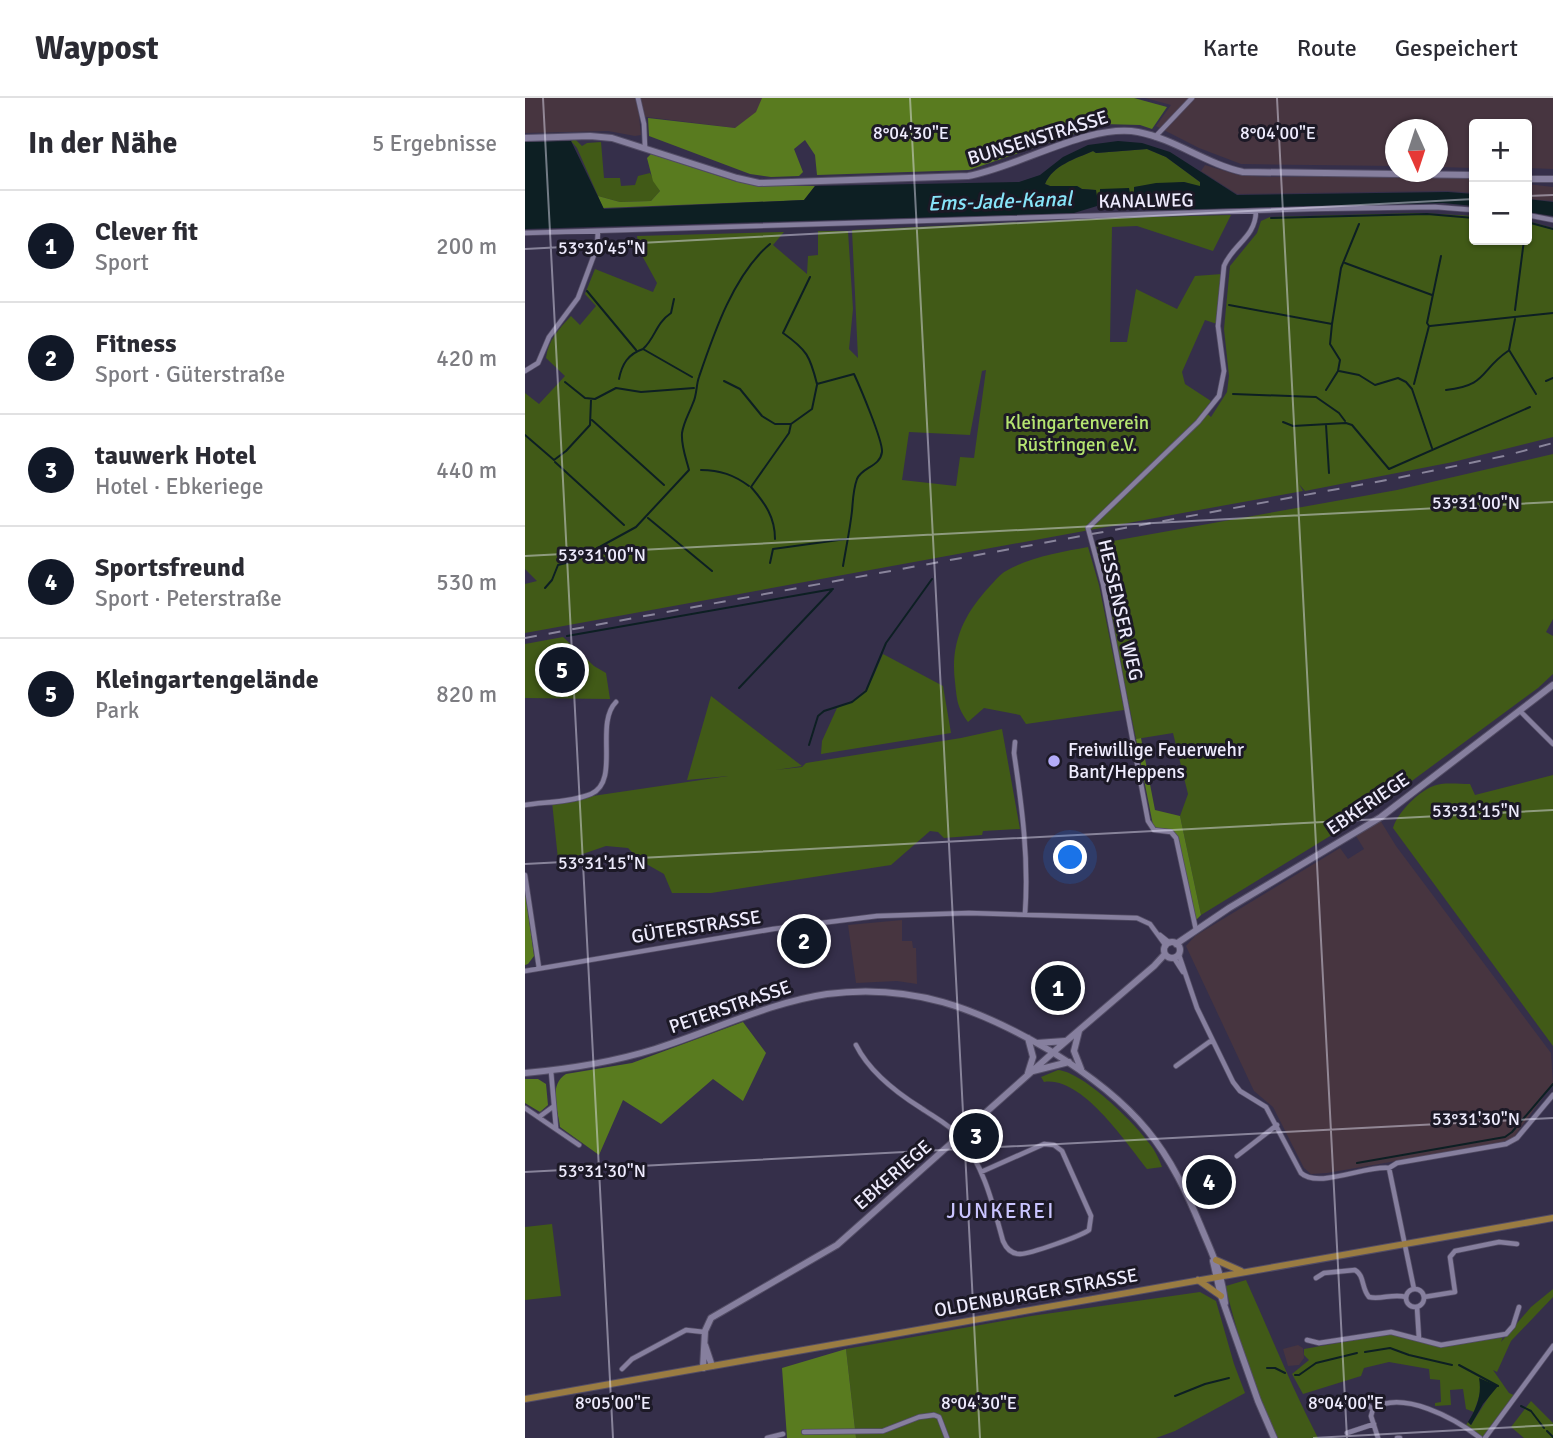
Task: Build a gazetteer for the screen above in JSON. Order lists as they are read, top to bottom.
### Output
{
  "streets": {
    "main road": ["OLDENBURGER STRASSE"],
    "street": [
      "BUNSENSTRASSE",
      "KANALWEG",
      "HESSENSER WEG",
      "EBKERIEGE",
      "GÜTERSTRASSE",
      "PETERSTRASSE"
    ]
  },
  "crossings": [
    ["KANALWEG", "HESSENSER WEG"],
    ["HESSENSER WEG", "EBKERIEGE"],
    ["EBKERIEGE", "GÜTERSTRASSE"],
    ["EBKERIEGE", "PETERSTRASSE"],
    ["PETERSTRASSE", "OLDENBURGER STRASSE"]
  ],
  "districts": ["JUNKEREI"],
  "water": ["Ems-Jade-Kanal"],
  "parks": ["Kleingartenverein Rüstringen e.V."],
  "places": ["Freiwillige Feuerwehr Bant/Heppens"],
  "north": "bottom",
  "page": {
    "header": "Waypost",
    "nav": ["Karte", "Route", "Gespeichert"],
    "heading": ["In der Nähe", "5 Ergebnisse"],
    "map_buttons": ["+", "−"],
    "list": [
      {
        "mark": "1",
        "name": "Clever fit",
        "note": "Sport",
        "value": "200 m"
      },
      {
        "mark": "2",
        "name": "Fitness",
        "note": "Sport · Güterstraße",
        "value": "420 m"
      },
      {
        "mark": "3",
        "name": "tauwerk Hotel",
        "note": "Hotel · Ebkeriege",
        "value": "440 m"
      },
      {
        "mark": "4",
        "name": "Sportsfreund",
        "note": "Sport · Peterstraße",
        "value": "530 m"
      },
      {
        "mark": "5",
        "name": "Kleingartengelände",
        "note": "Park",
        "value": "820 m"
      }
    ],
    "pins": [
      "5",
      "2",
      "1",
      "3",
      "4"
    ]
  },
  "coordinates": [
    "8°04'30\"E",
    "8°04'00\"E",
    "53°30'45\"N",
    "53°31'00\"N",
    "53°31'15\"N",
    "53°31'30\"N",
    "8°05'00\"E"
  ]
}
